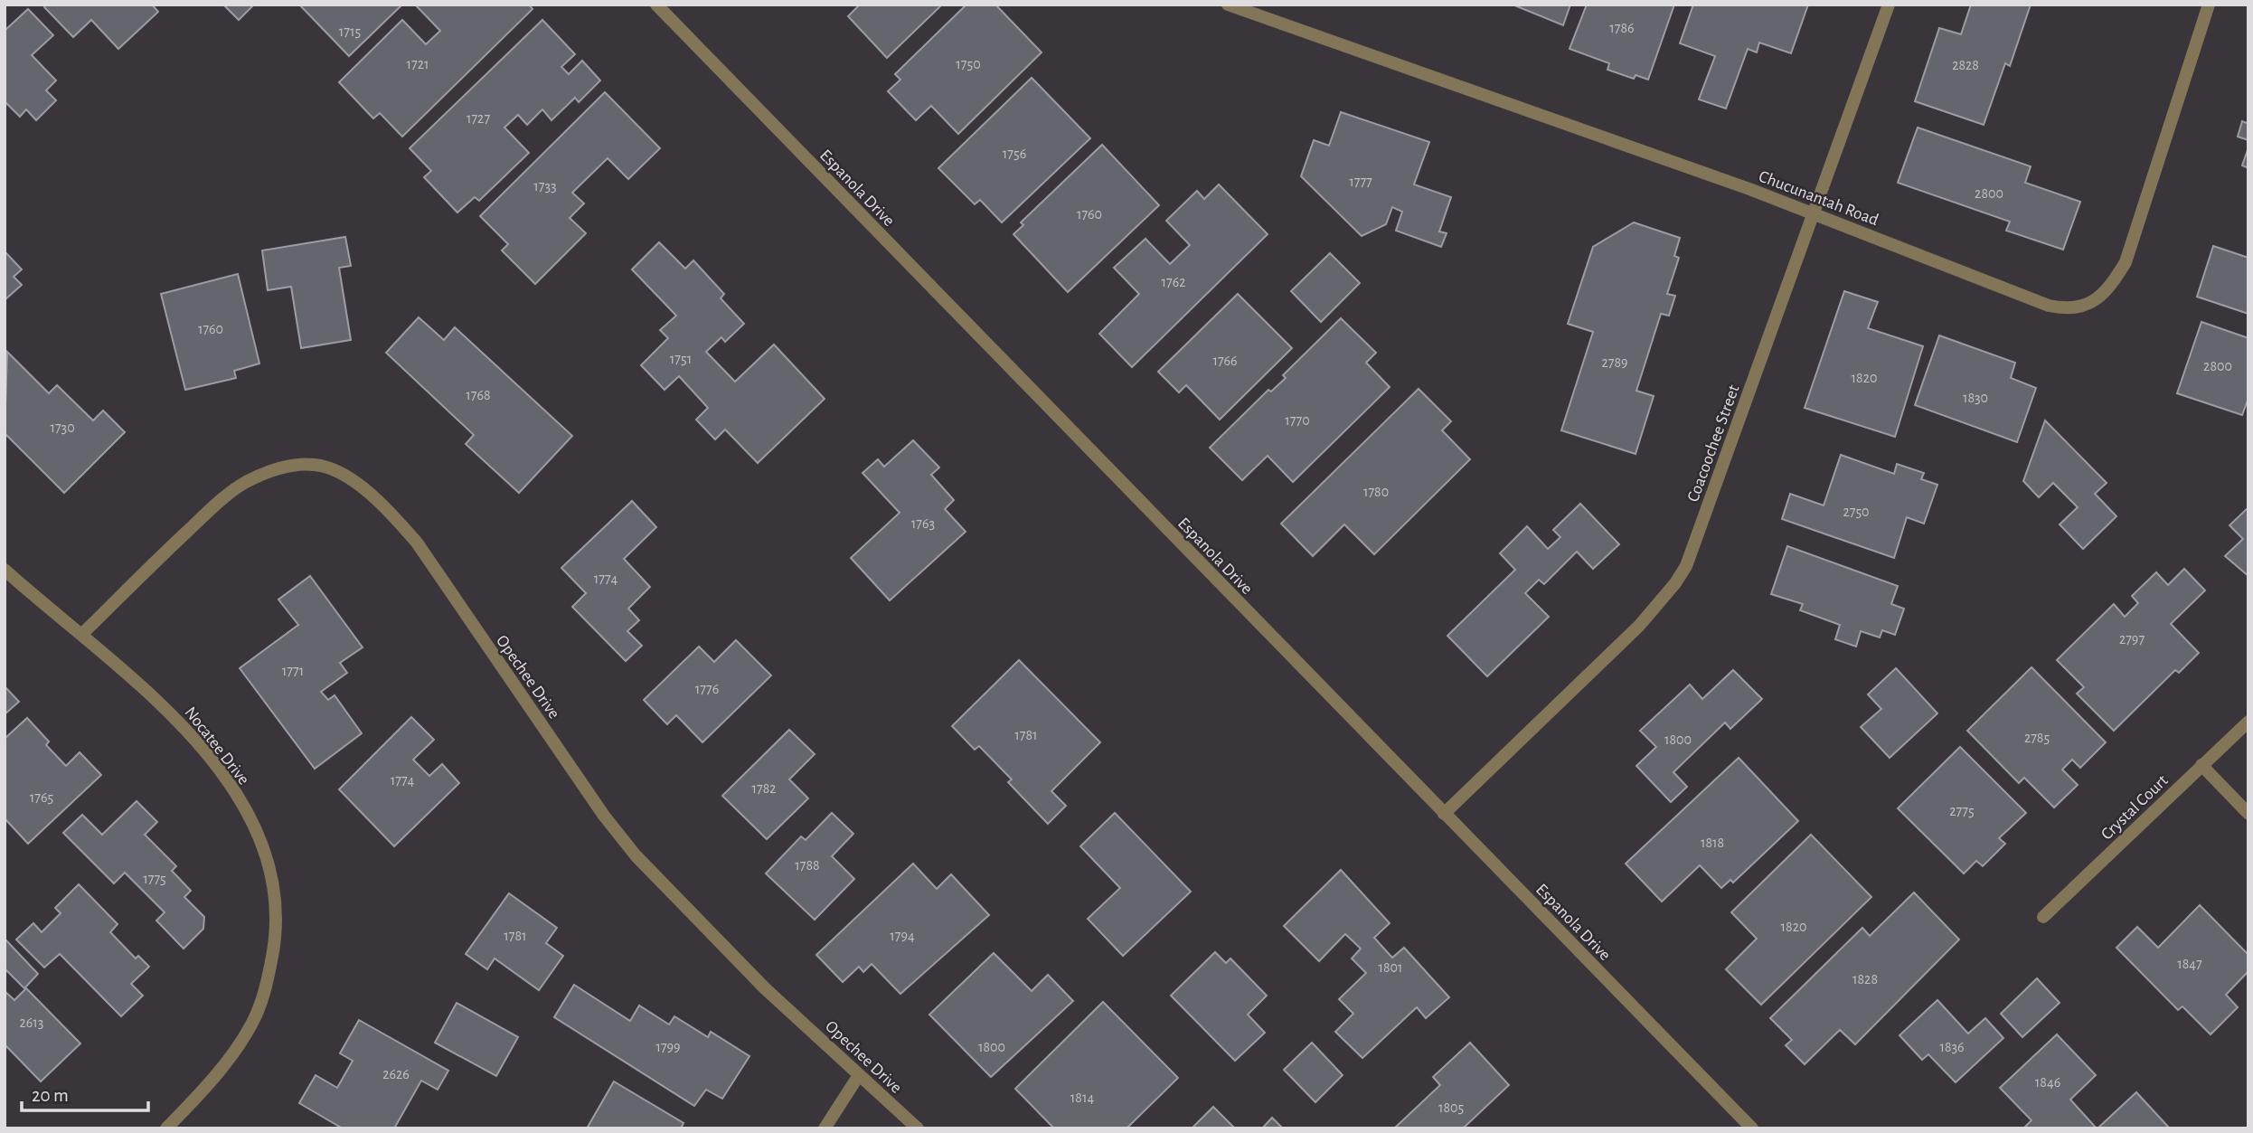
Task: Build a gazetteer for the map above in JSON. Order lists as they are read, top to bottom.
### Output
{
  "streets": {
    "street": [
      "Espanola Drive",
      "Chucunantah Road",
      "Coacoochee Street",
      "Opechee Drive",
      "Nocatee Drive",
      "Crystal Court"
    ]
  },
  "crossings": [
    ["Espanola Drive", "Coacoochee Street"],
    ["Chucunantah Road", "Coacoochee Street"],
    ["Opechee Drive", "Nocatee Drive"]
  ],
  "house_numbers": [
    "1786",
    "1715",
    "1721",
    "1750",
    "2828",
    "1727",
    "1756",
    "1777",
    "1733",
    "2800",
    "1760",
    "1762",
    "1760",
    "1751",
    "1766",
    "2789",
    "2800",
    "1820",
    "1768",
    "1830",
    "1770",
    "1730",
    "1780",
    "2750",
    "1763",
    "1774",
    "2797",
    "1771",
    "1776",
    "1781",
    "2785",
    "1800",
    "1774",
    "1782",
    "1765",
    "2775",
    "1818",
    "1788",
    "1775",
    "1820",
    "1781",
    "1794",
    "1847",
    "1801",
    "1828",
    "2613",
    "1799",
    "1800",
    "1836",
    "2626",
    "1846",
    "1814",
    "1805"
  ],
  "scale_bar": "20 m"
}
